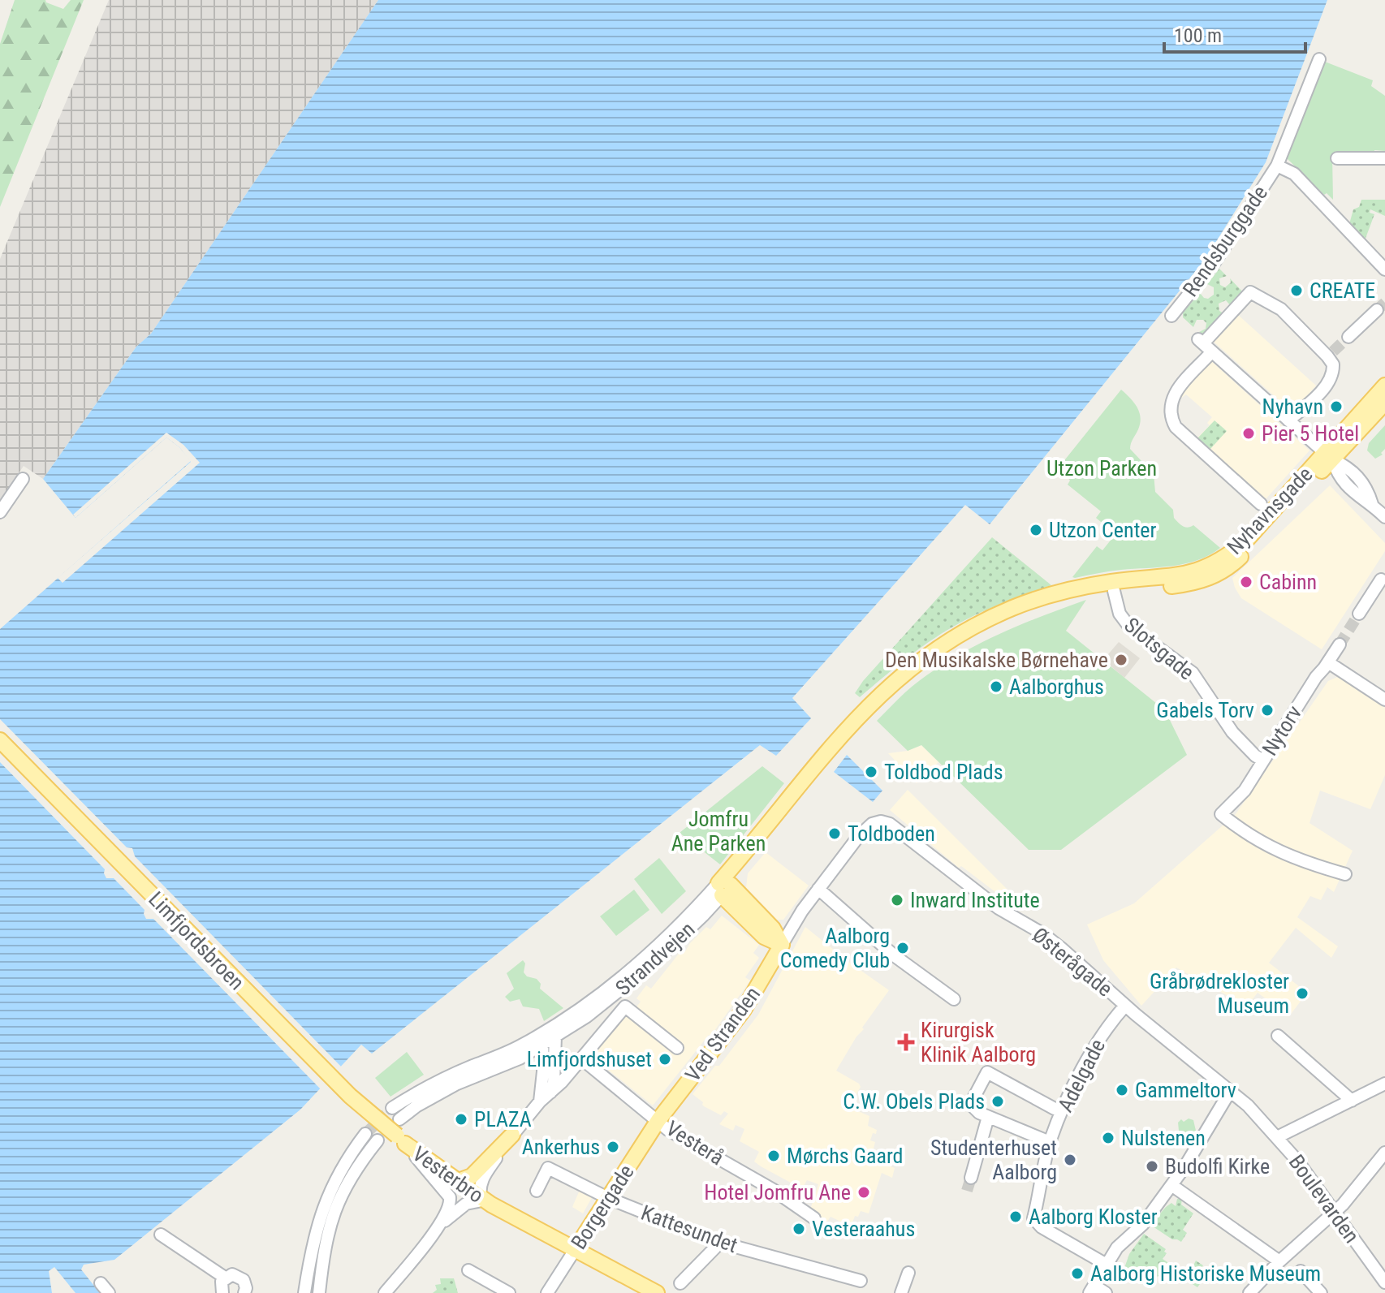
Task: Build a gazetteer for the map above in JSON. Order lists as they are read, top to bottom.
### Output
{
  "streets": {
    "main road": [
      "Nyhavnsgade",
      "Limfjordsbroen",
      "Strandvejen",
      "Ved Stranden",
      "Vesterbro",
      "Borgergade"
    ],
    "street": [
      "Rendsburggade",
      "Slotsgade",
      "Nytorv",
      "Østerågade",
      "Adelgade",
      "Vesterå",
      "Boulevarden",
      "Kattesundet"
    ]
  },
  "crossings": [
    ["Nyhavnsgade", "Slotsgade"],
    ["Nyhavnsgade", "Strandvejen"],
    ["Slotsgade", "Nytorv"],
    ["Limfjordsbroen", "Vesterbro"],
    ["Østerågade", "Ved Stranden"],
    ["Østerågade", "Adelgade"],
    ["Østerågade", "Boulevarden"],
    ["Ved Stranden", "Vesterå"],
    ["Ved Stranden", "Borgergade"],
    ["Vesterå", "Borgergade"],
    ["Vesterbro", "Borgergade"],
    ["Borgergade", "Kattesundet"]
  ],
  "parks": ["Utzon Parken", "Jomfru Ane Parken"],
  "places": {
    "other": [
      "CREATE",
      "Nyhavn",
      "Pier 5 Hotel",
      "Utzon Center",
      "Cabinn",
      "Den Musikalske Børnehave",
      "Aalborghus",
      "Gabels Torv",
      "Toldbod Plads",
      "Toldboden",
      "Inward Institute",
      "Aalborg Comedy Club",
      "Gråbrødrekloster Museum",
      "Limfjordshuset",
      "Gammeltorv",
      "C.W. Obels Plads",
      "PLAZA",
      "Nulstenen",
      "Ankerhus",
      "Mørchs Gaard",
      "Studenterhuset Aalborg",
      "Budolfi Kirke",
      "Hotel Jomfru Ane",
      "Aalborg Kloster",
      "Vesteraahus",
      "Aalborg Historiske Museum"
    ],
    "health": ["Kirurgisk Klinik Aalborg"]
  },
  "scale_bar": "100 m"
}
